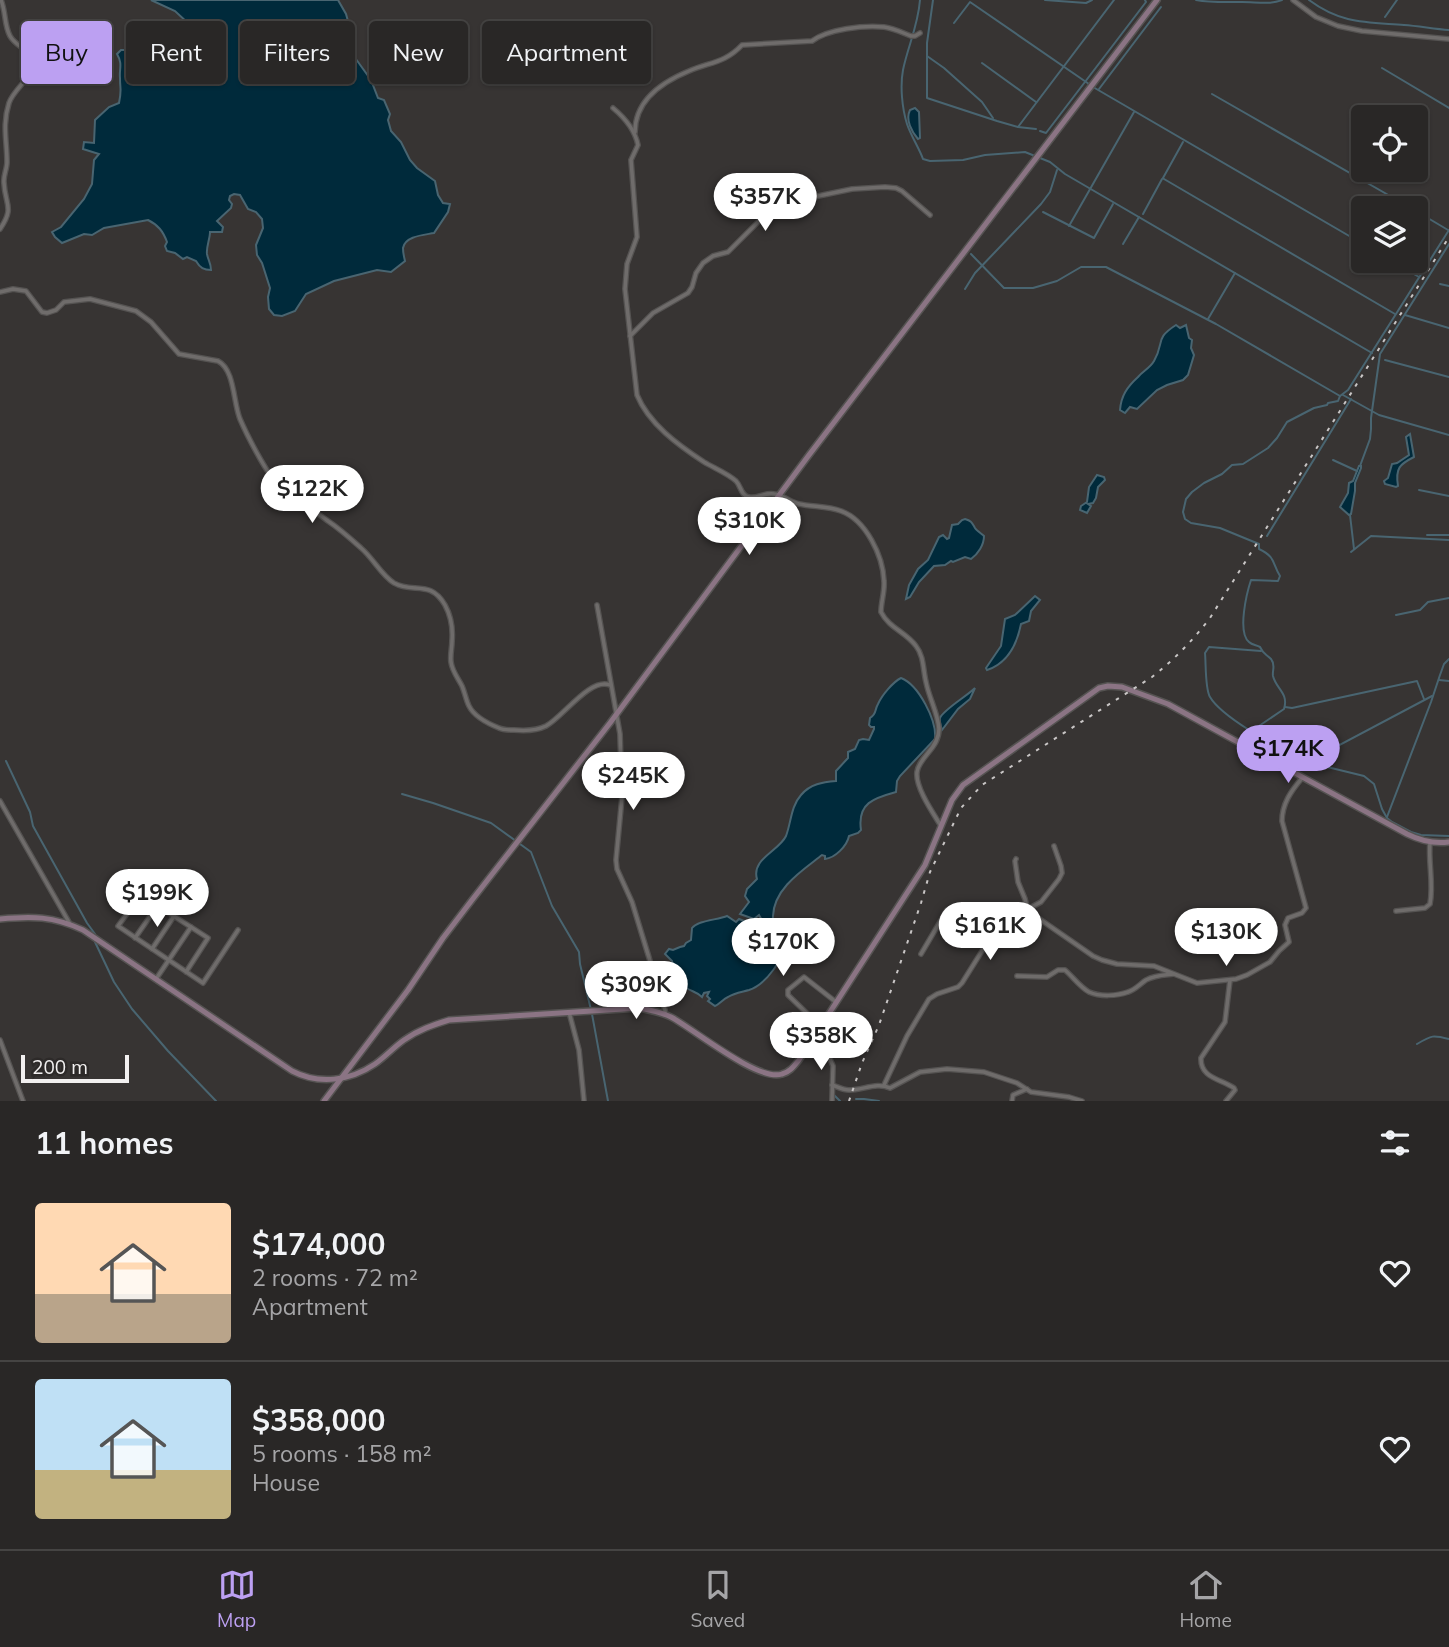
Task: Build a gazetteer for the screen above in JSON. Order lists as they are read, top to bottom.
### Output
{
  "scale_bar": "200 m",
  "page": {
    "chip": [
      "Buy",
      "Rent",
      "Filters",
      "New",
      "Apartment"
    ],
    "price": [
      "$357K",
      "$122K",
      "$310K",
      "$174K",
      "$245K",
      "$199K",
      "$161K",
      "$130K",
      "$170K",
      "$309K",
      "$358K"
    ],
    "scale": "200 m",
    "heading": "11 homes",
    "list": [
      {
        "name": "$174,000",
        "note": "2 rooms · 72 m² · Apartment"
      },
      {
        "name": "$358,000",
        "note": "5 rooms · 158 m² · House"
      }
    ],
    "tabs": ["Map", "Saved", "Home"]
  }
}
